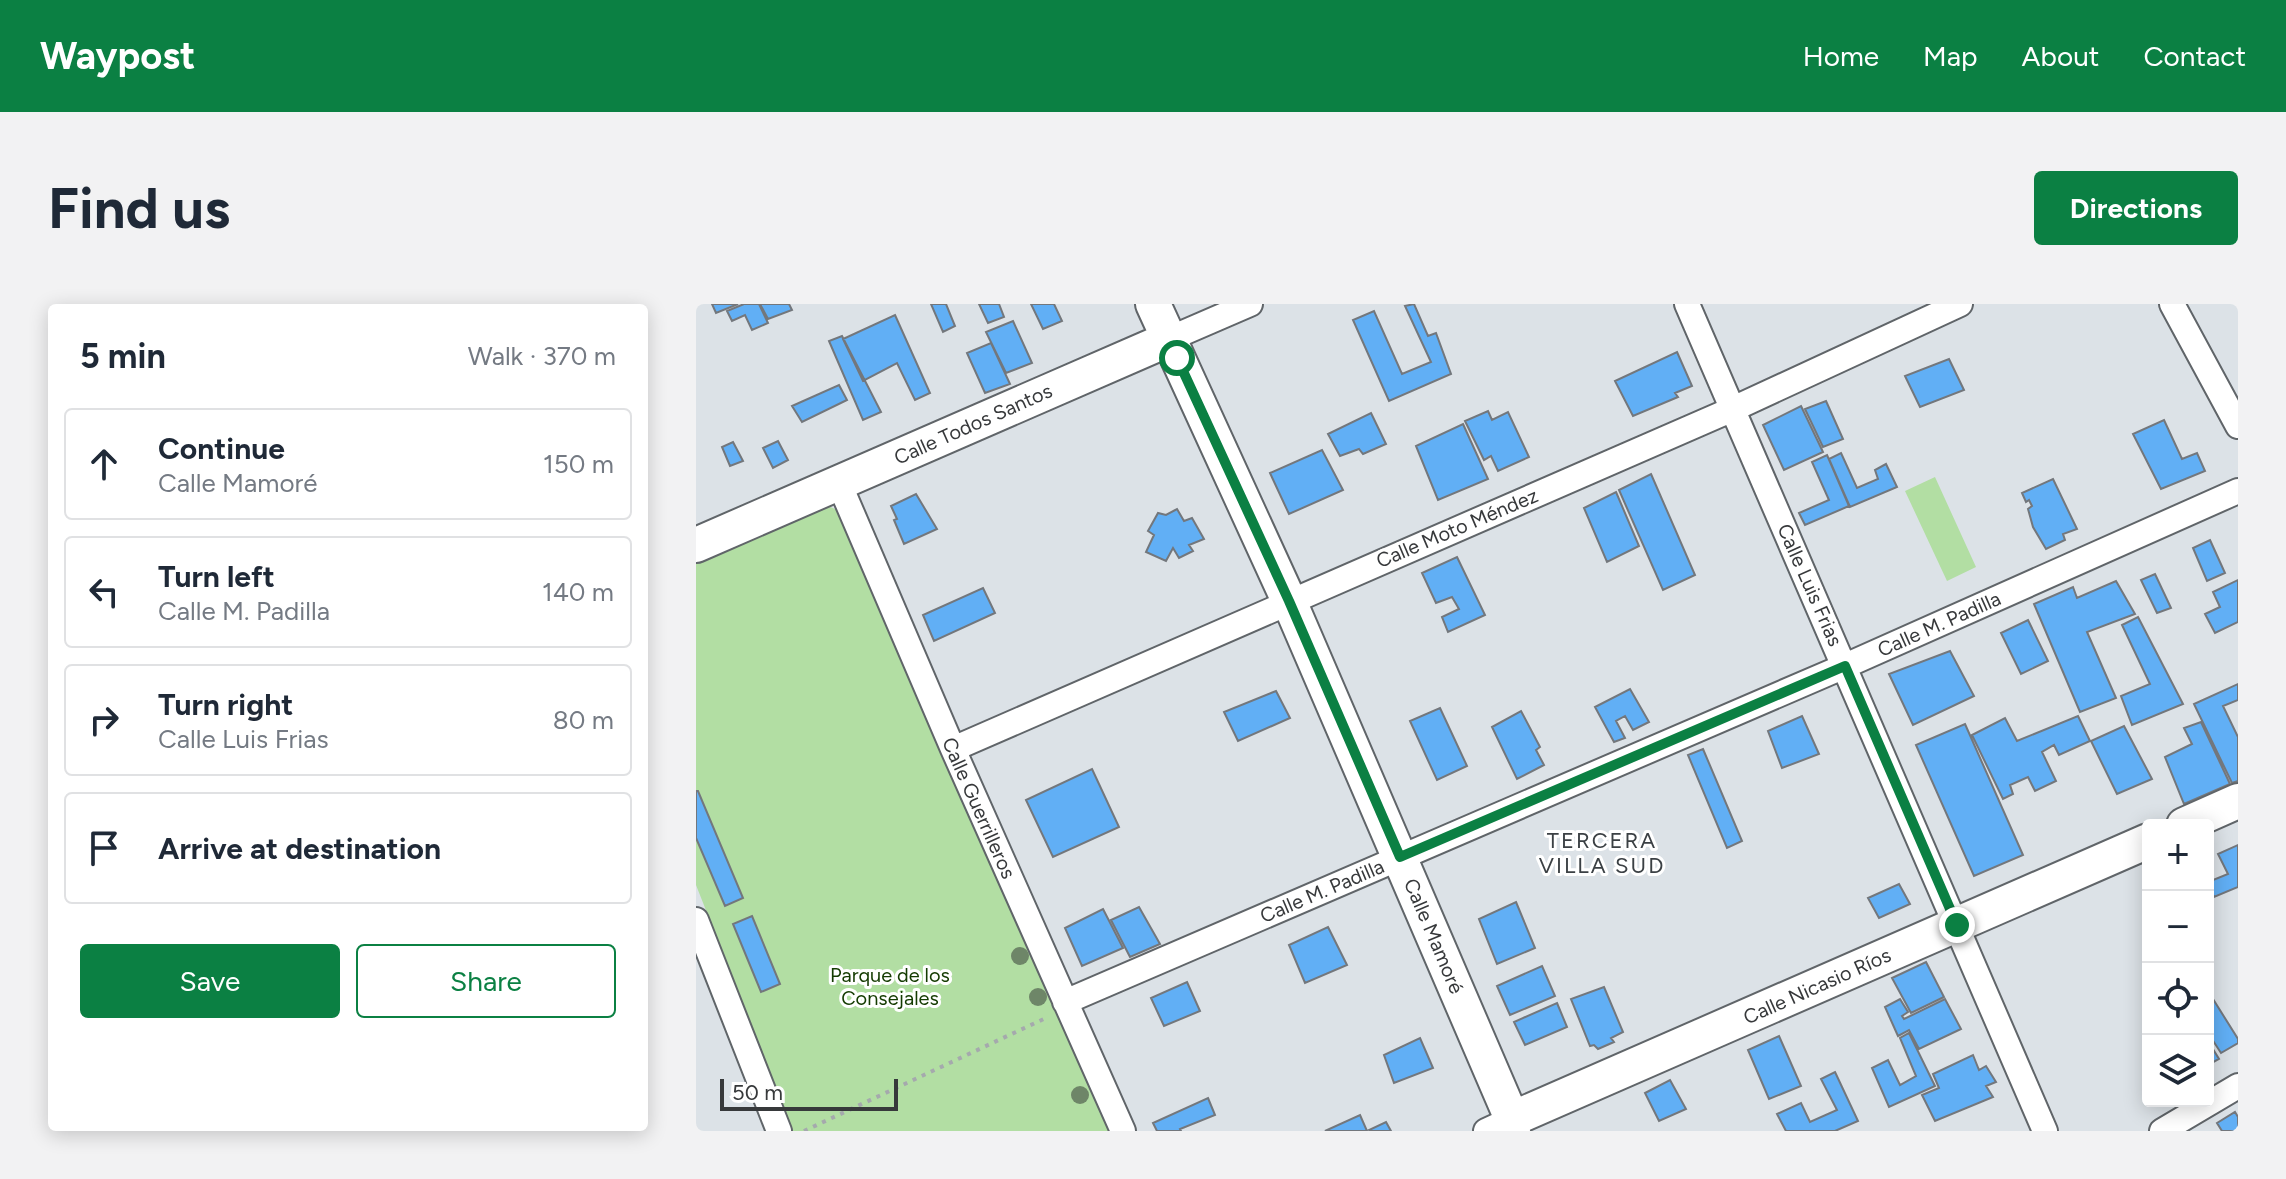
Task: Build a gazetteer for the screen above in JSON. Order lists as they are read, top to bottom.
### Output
{
  "streets": {
    "street": [
      "Calle Todos Santos",
      "Calle Moto Méndez",
      "Calle Luis Frias",
      "Calle M. Padilla",
      "Calle Guerrilleros",
      "Calle Mamoré",
      "Calle Nicasio Ríos"
    ]
  },
  "crossings": [
    ["Calle Todos Santos", "Calle Guerrilleros"],
    ["Calle Todos Santos", "Calle Mamoré"],
    ["Calle Moto Méndez", "Calle Luis Frias"],
    ["Calle Moto Méndez", "Calle Guerrilleros"],
    ["Calle Moto Méndez", "Calle Mamoré"],
    ["Calle Luis Frias", "Calle M. Padilla"],
    ["Calle Luis Frias", "Calle Nicasio Ríos"],
    ["Calle M. Padilla", "Calle Guerrilleros"],
    ["Calle M. Padilla", "Calle Mamoré"],
    ["Calle Mamoré", "Calle Nicasio Ríos"]
  ],
  "districts": ["TERCERA VILLA SUD"],
  "parks": ["Parque de los Consejales"],
  "scale_bar": "50 m",
  "page": {
    "header": "Waypost",
    "nav": [
      "Home",
      "Map",
      "About",
      "Contact"
    ],
    "buttons": [
      "Directions",
      ["Save", "Share"]
    ],
    "title": "Find us",
    "heading": ["5 min", "Walk · 370 m"],
    "list": [
      ["Continue", "Calle Mamoré", "150 m"],
      ["Turn left", "Calle M. Padilla", "140 m"],
      ["Turn right", "Calle Luis Frias", "80 m"],
      "Arrive at destination"
    ],
    "map_buttons": ["+", "−"],
    "scale": "50 m"
  }
}
